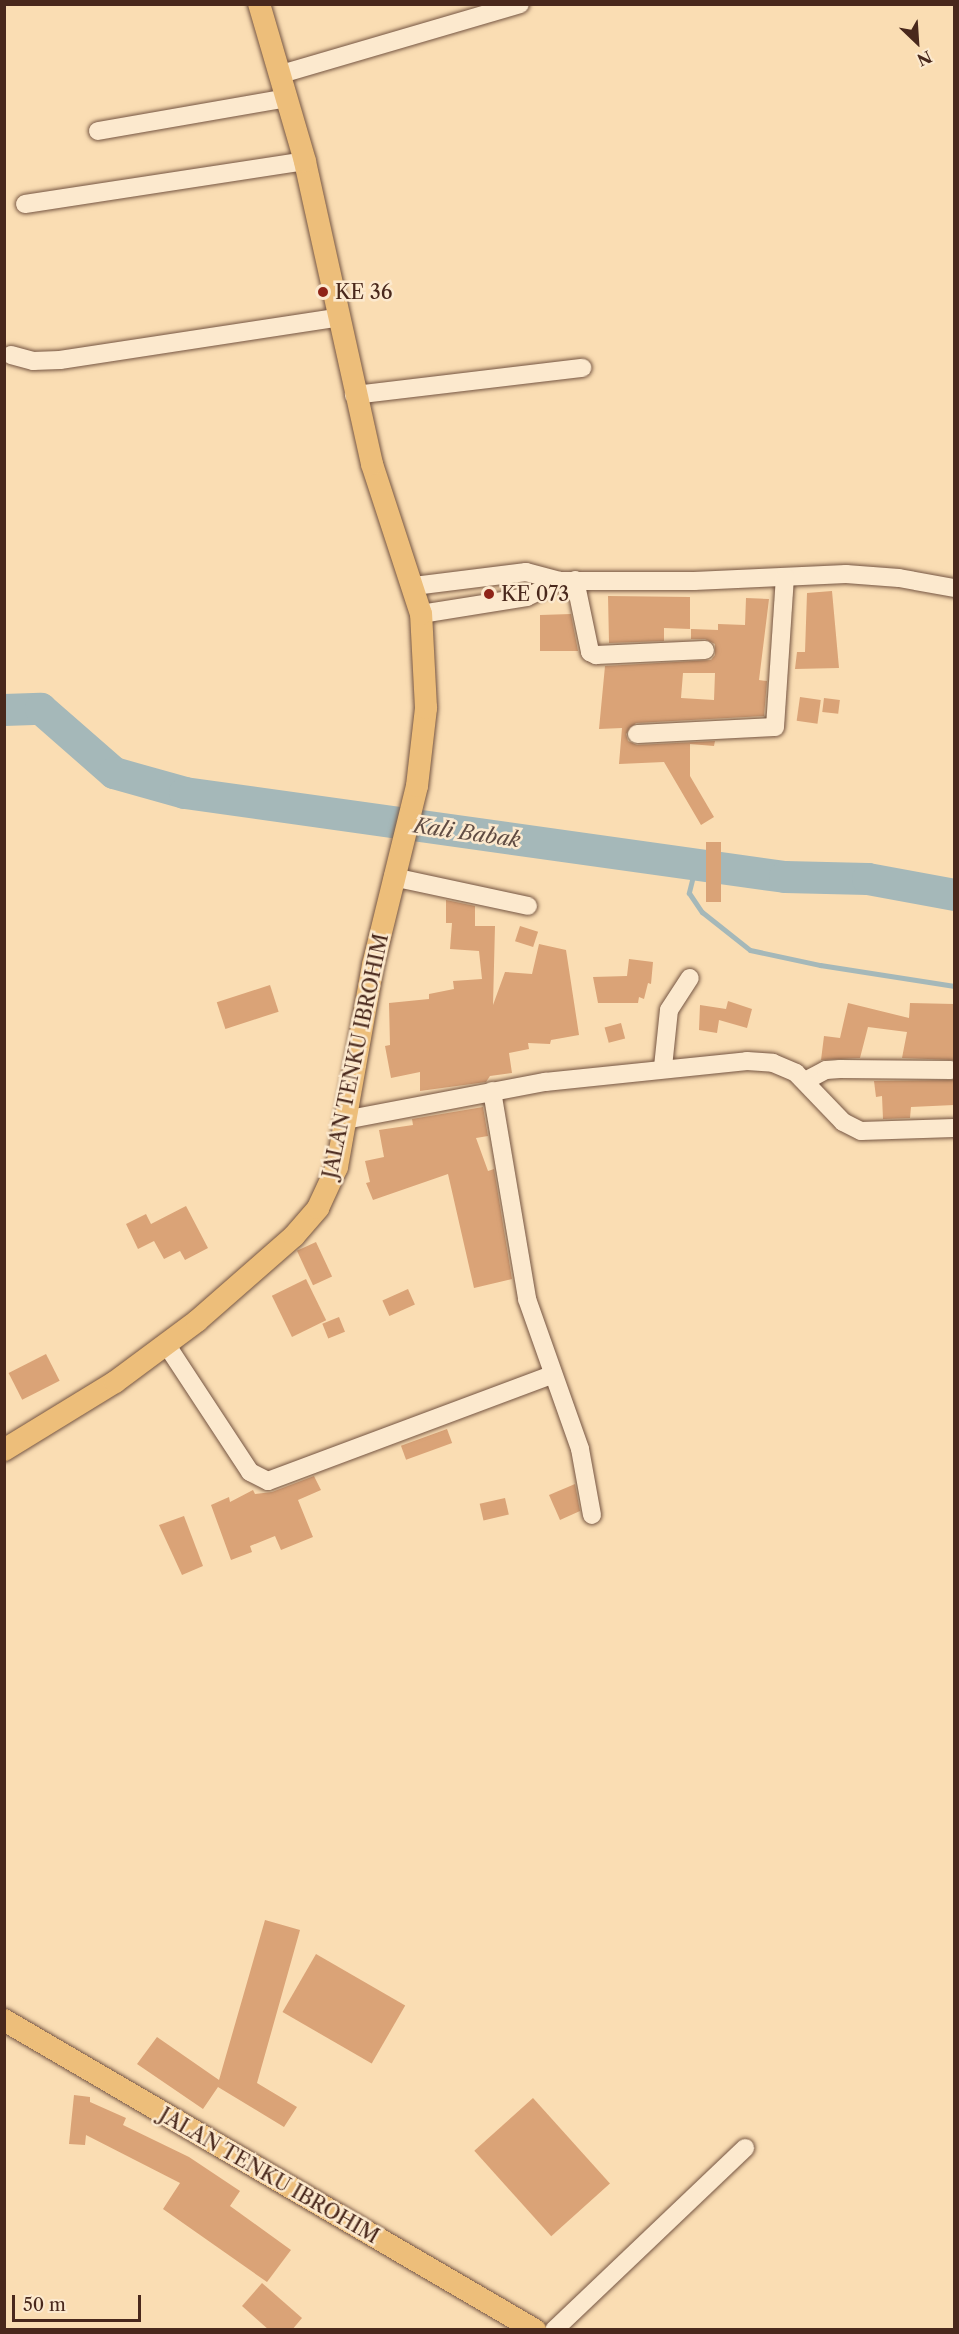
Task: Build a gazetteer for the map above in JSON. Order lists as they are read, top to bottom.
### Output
{
  "streets": {
    "main road": ["JALAN TENKU IBROHIM"]
  },
  "water": ["Kali Babak"],
  "places": ["KE 36", "KE 073"],
  "scale_bar": "50 m",
  "north": "bottom right"
}
